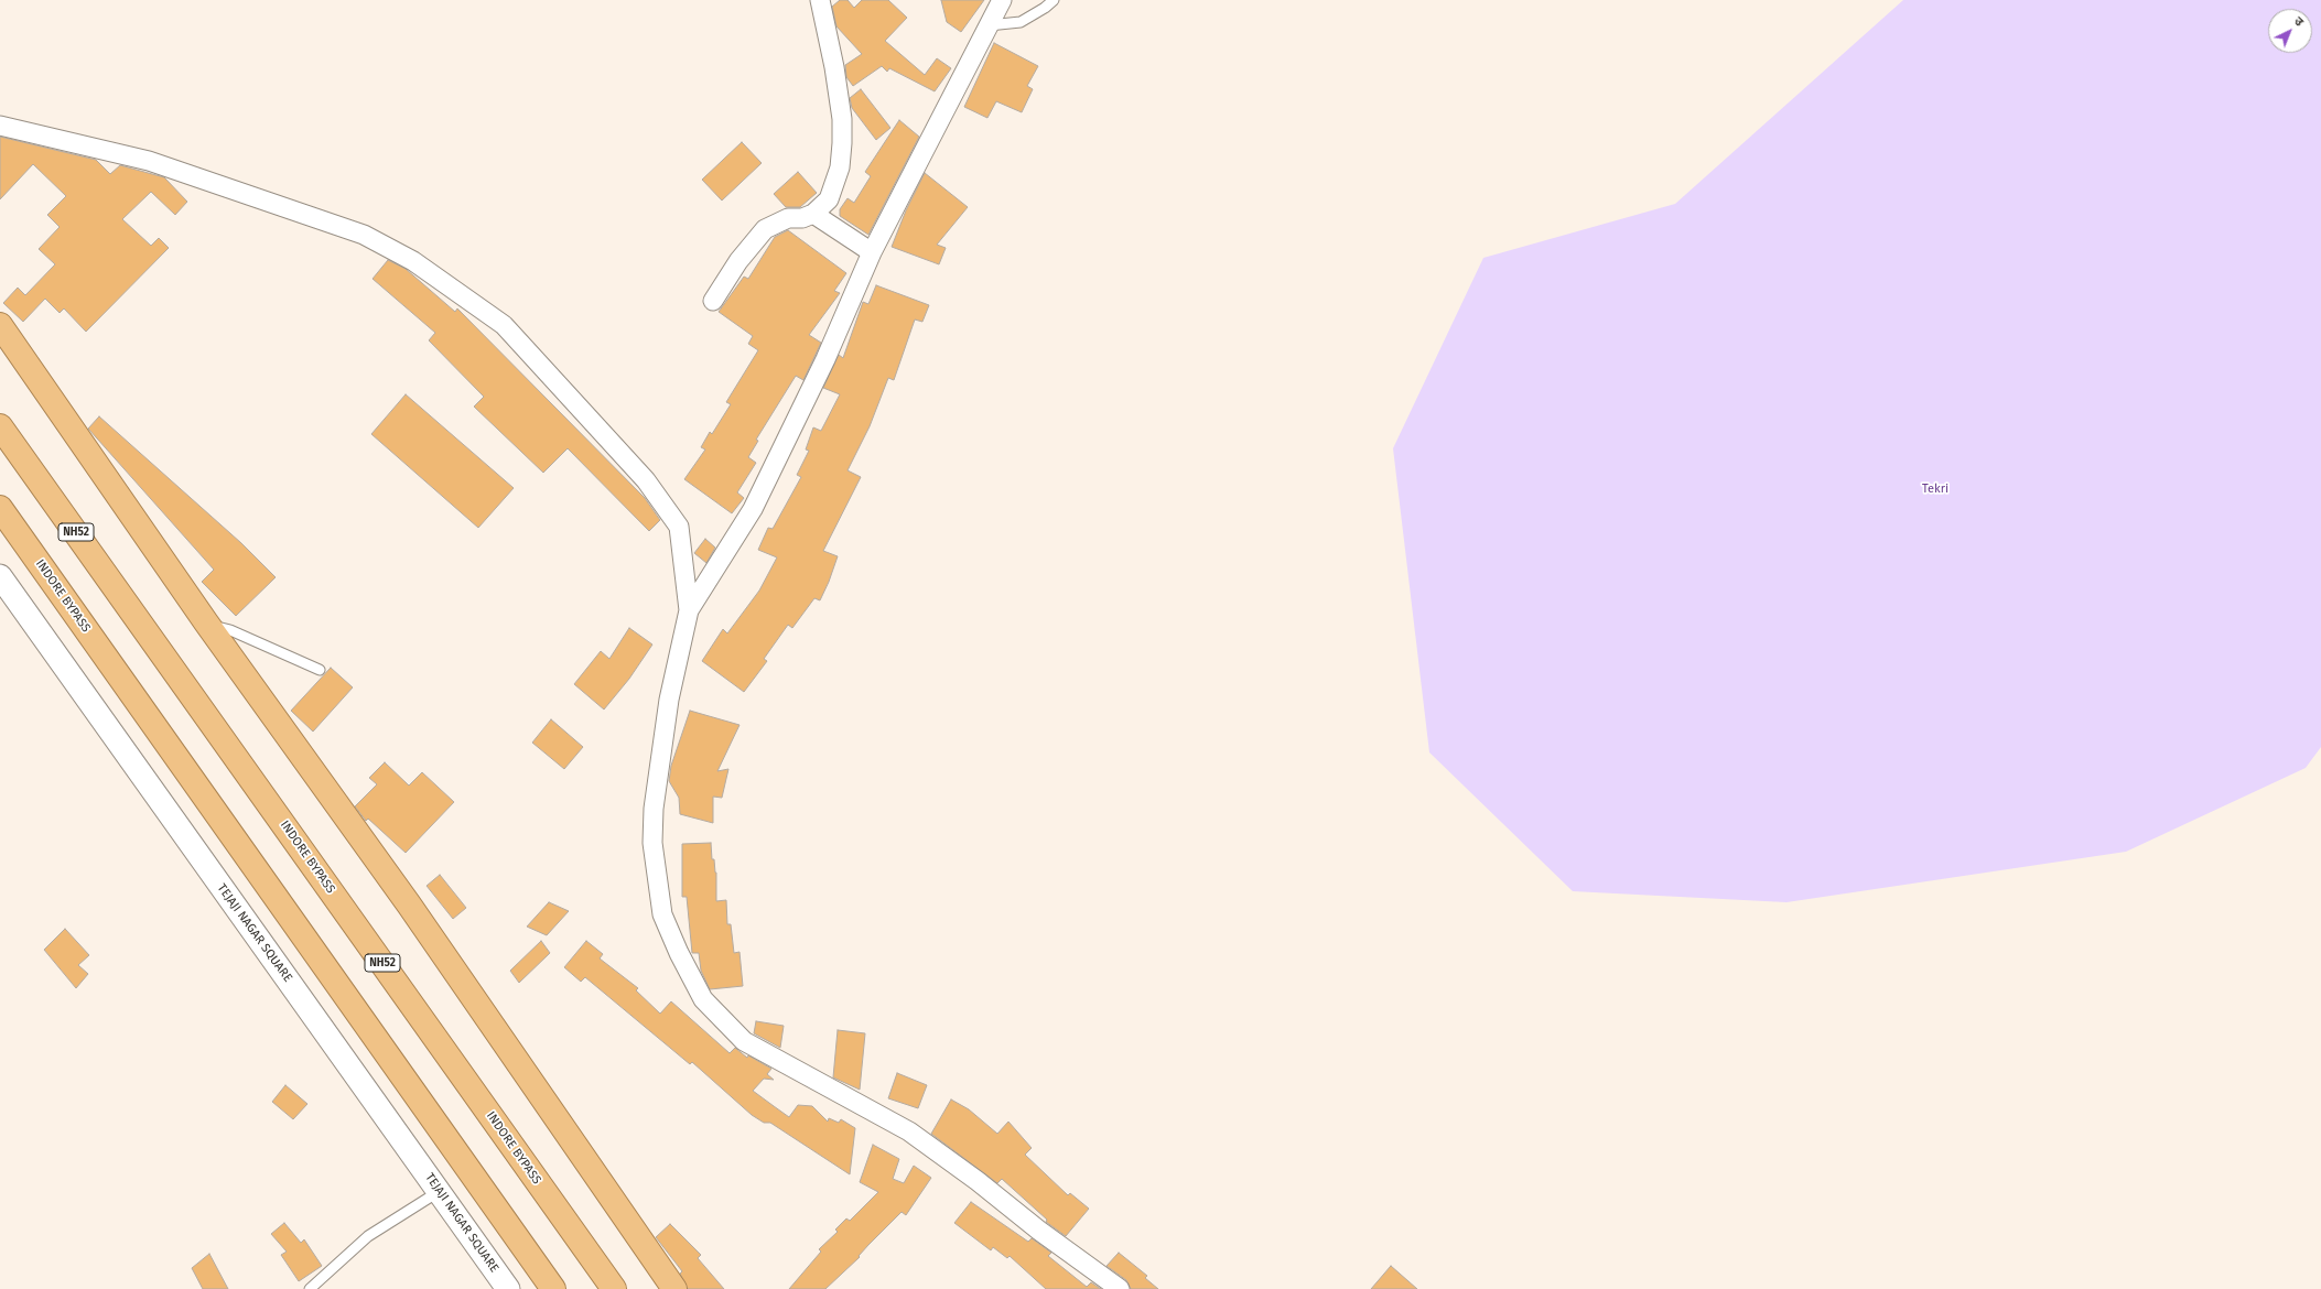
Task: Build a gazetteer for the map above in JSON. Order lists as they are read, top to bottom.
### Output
{
  "streets": {
    "highway": ["NH52", "INDORE BYPASS"],
    "street": ["TEJAJI NAGAR SQUARE"]
  },
  "parks": ["Tekri"],
  "north": "top right"
}
